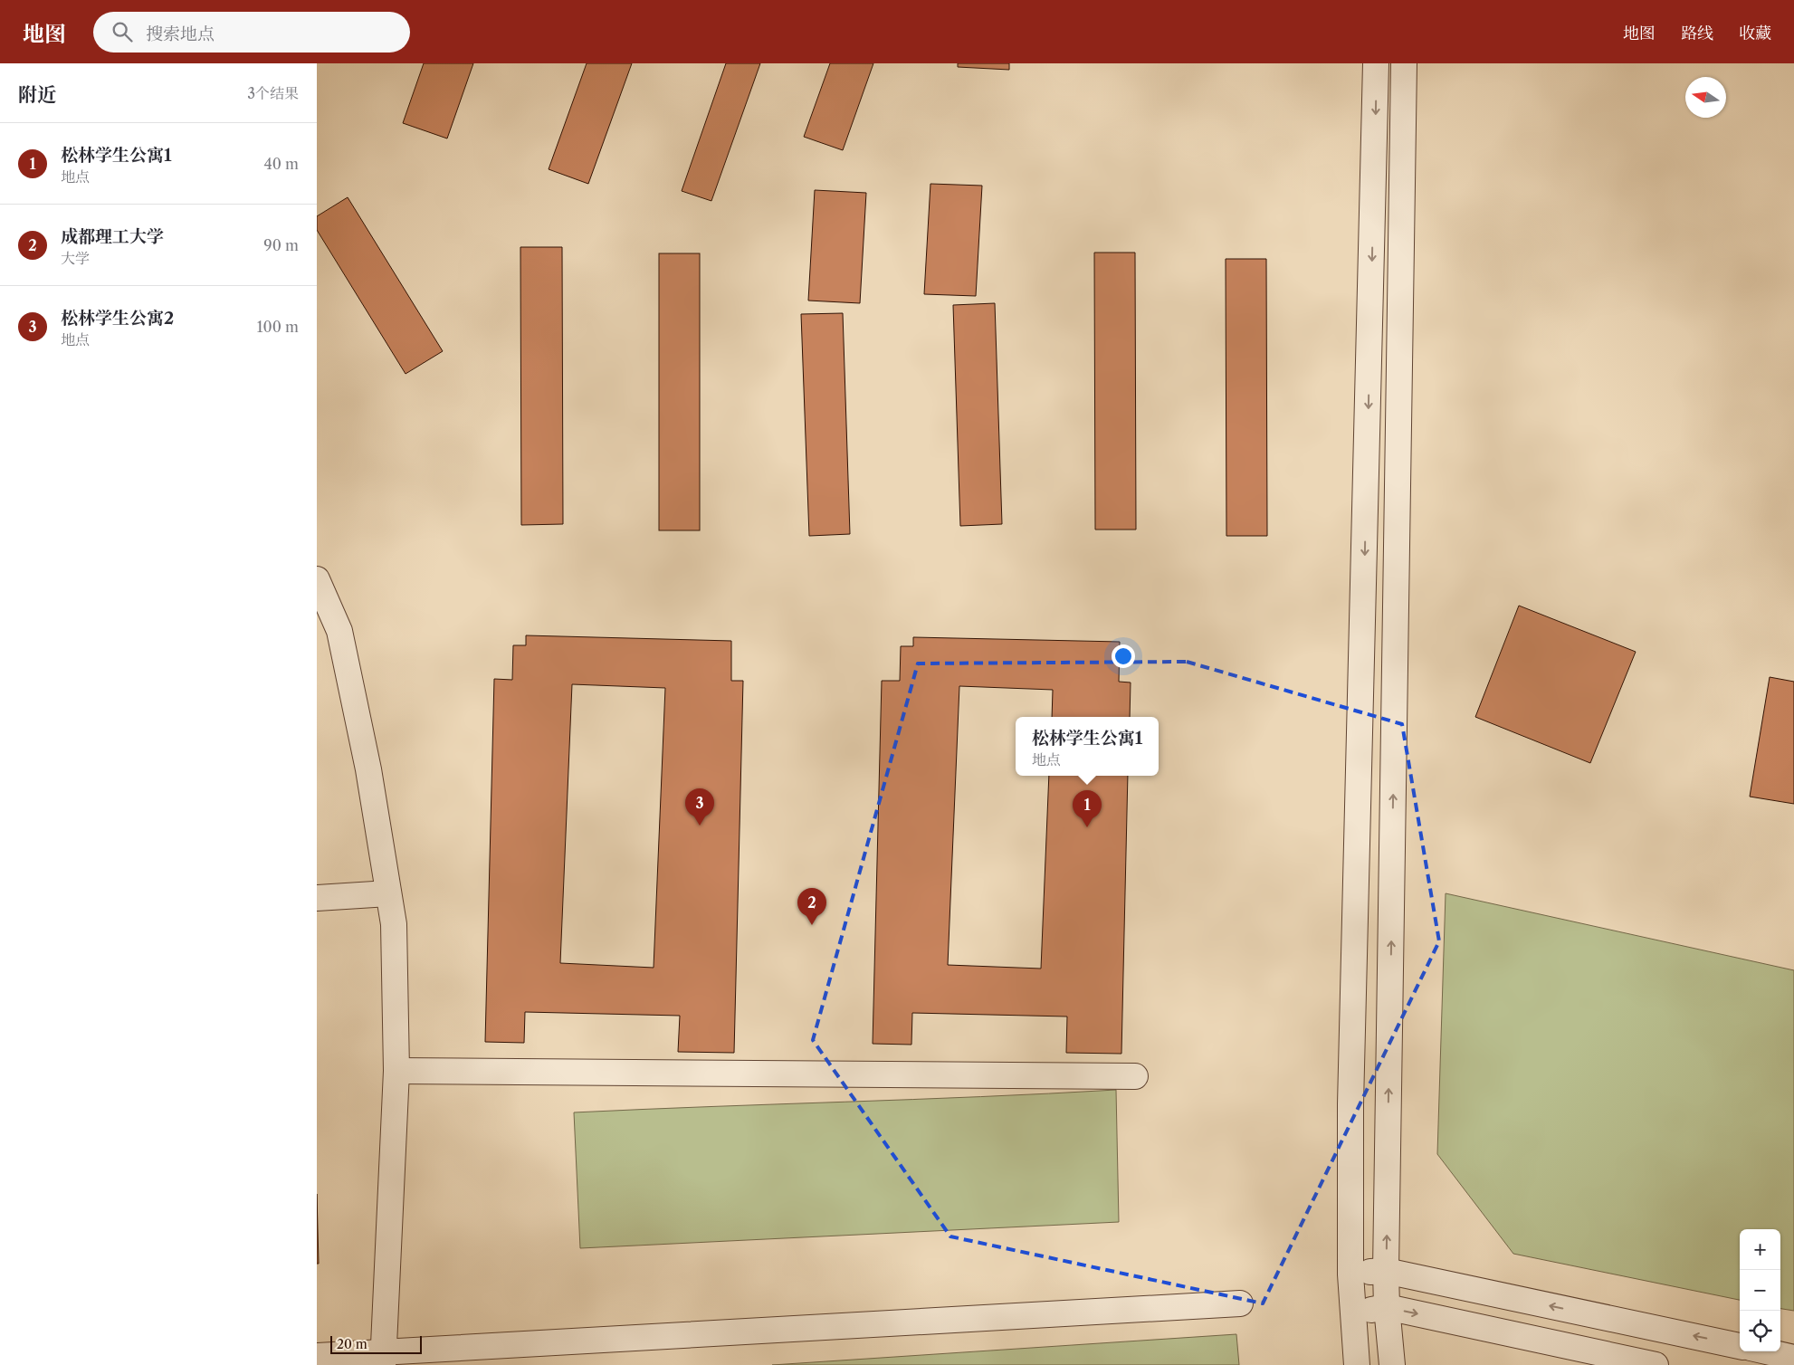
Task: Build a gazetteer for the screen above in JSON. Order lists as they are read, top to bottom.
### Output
{
  "scale_bar": "20 m",
  "north": "left",
  "page": {
    "header": "地图",
    "search": "搜索地点",
    "nav": ["地图", "路线", "收藏"],
    "heading": ["附近", "3个结果"],
    "list": [
      {
        "mark": "1",
        "name": "松林学生公寓1",
        "note": "地点",
        "value": "40 m"
      },
      {
        "mark": "2",
        "name": "成都理工大学",
        "note": "大学",
        "value": "90 m"
      },
      {
        "mark": "3",
        "name": "松林学生公寓2",
        "note": "地点",
        "value": "100 m"
      }
    ],
    "popup": ["松林学生公寓1", "地点"],
    "pins": ["3", "1", "2"],
    "map_buttons": ["+", "−"],
    "scale": "20 m"
  }
}
